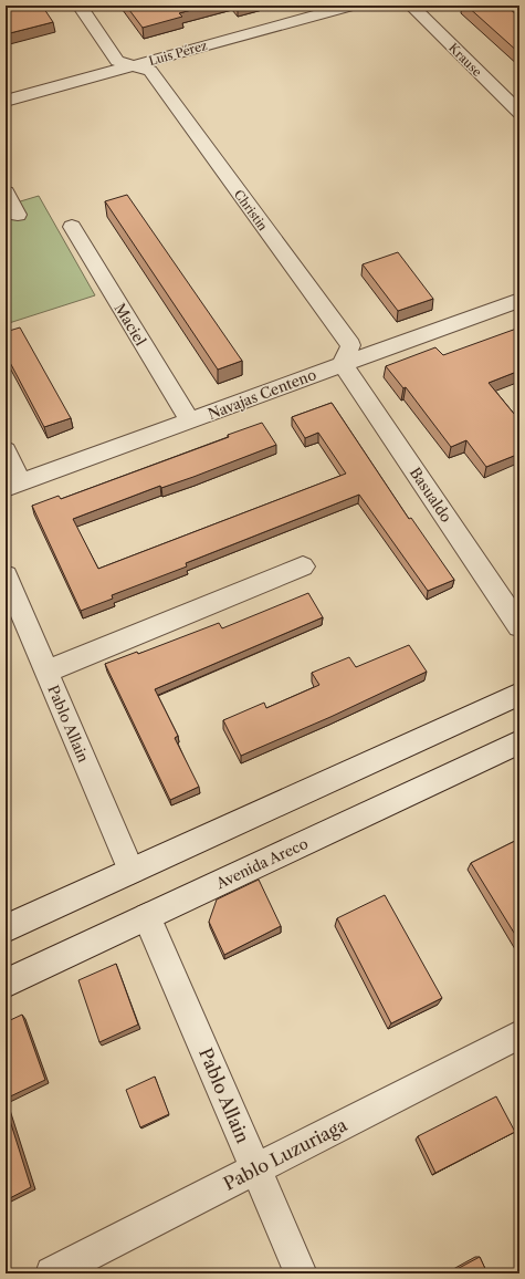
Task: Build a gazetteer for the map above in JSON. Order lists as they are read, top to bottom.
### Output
{
  "streets": {
    "street": [
      "Luis Pérez",
      "Krause",
      "Christin",
      "Maciel",
      "Navajas Centeno",
      "Basualdo",
      "Pablo Allain",
      "Avenida Areco",
      "Pablo Luzuriaga"
    ]
  },
  "crossings": [
    ["Luis Pérez", "Christin"],
    ["Christin", "Navajas Centeno"],
    ["Christin", "Basualdo"],
    ["Maciel", "Navajas Centeno"],
    ["Navajas Centeno", "Basualdo"],
    ["Pablo Allain", "Avenida Areco"],
    ["Pablo Allain", "Pablo Luzuriaga"]
  ]
}
